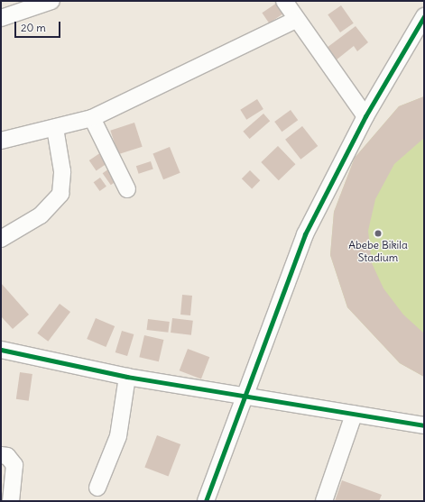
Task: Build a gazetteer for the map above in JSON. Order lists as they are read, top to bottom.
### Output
{
  "places": ["Abebe Bikila Stadium"],
  "scale_bar": "20 m"
}
